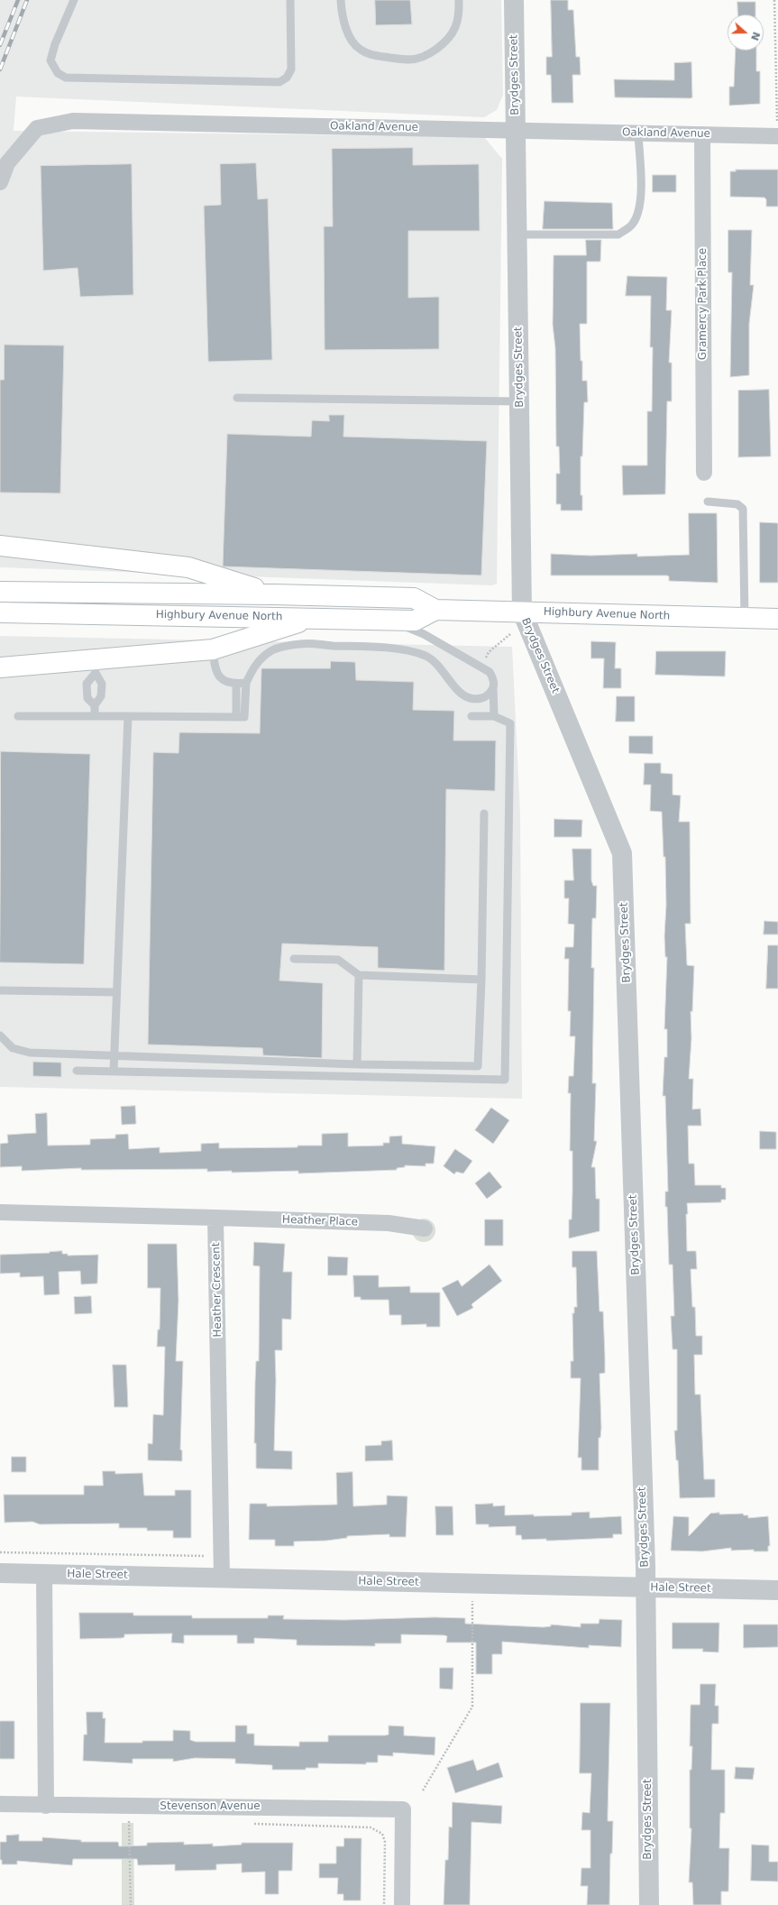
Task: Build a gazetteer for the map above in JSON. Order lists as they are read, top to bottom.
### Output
{
  "streets": {
    "main road": ["Highbury Avenue North"],
    "street": [
      "Brydges Street",
      "Oakland Avenue",
      "Gramercy Park Place",
      "Heather Place",
      "Heather Crescent",
      "Hale Street",
      "Stevenson Avenue"
    ]
  },
  "crossings": [
    ["Brydges Street", "Oakland Avenue"],
    ["Brydges Street", "Highbury Avenue North"],
    ["Brydges Street", "Hale Street"],
    ["Oakland Avenue", "Gramercy Park Place"],
    ["Heather Place", "Heather Crescent"],
    ["Heather Crescent", "Hale Street"]
  ],
  "north": "right"
}
